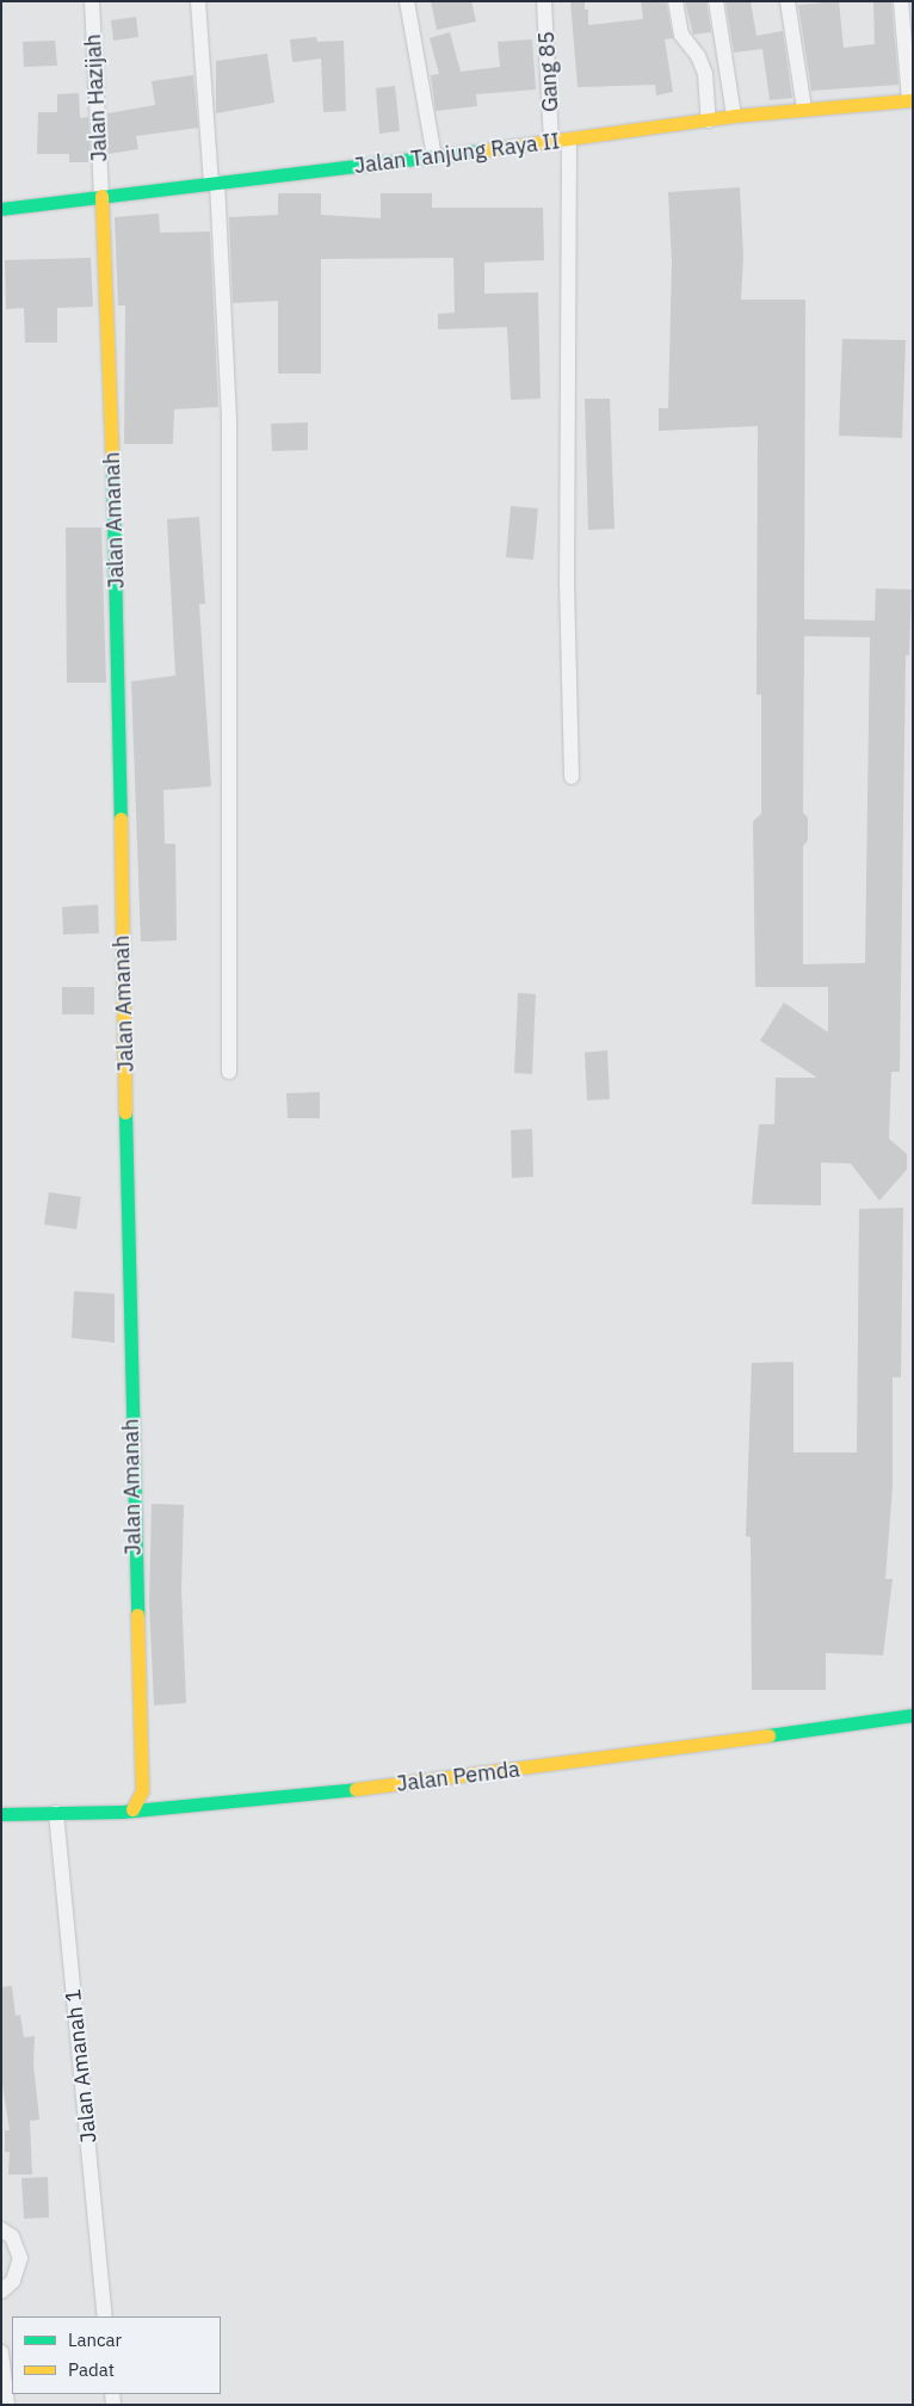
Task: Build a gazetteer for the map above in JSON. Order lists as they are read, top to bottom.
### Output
{
  "streets": {
    "street": [
      "Gang 85",
      "Jalan Hazijah",
      "Jalan Tanjung Raya II",
      "Jalan Amanah",
      "Jalan Pemda",
      "Jalan Amanah 1"
    ]
  },
  "crossings": [
    ["Gang 85", "Jalan Tanjung Raya II"],
    ["Jalan Hazijah", "Jalan Tanjung Raya II"],
    ["Jalan Hazijah", "Jalan Amanah"],
    ["Jalan Tanjung Raya II", "Jalan Amanah"],
    ["Jalan Amanah", "Jalan Pemda"],
    ["Jalan Pemda", "Jalan Amanah 1"]
  ],
  "legend": ["Lancar", "Padat"]
}
